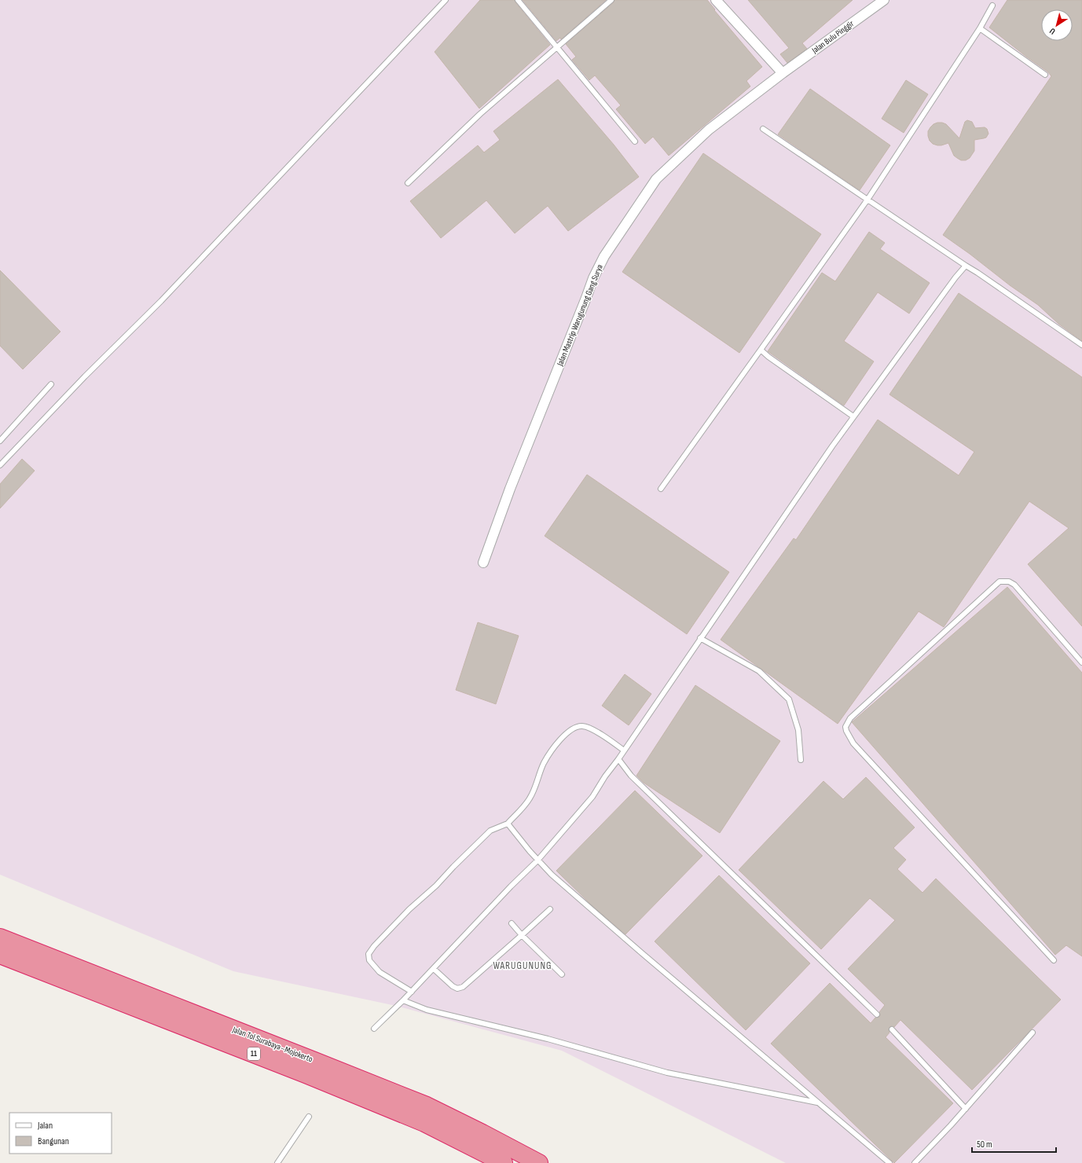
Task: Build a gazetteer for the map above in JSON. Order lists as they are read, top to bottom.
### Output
{
  "streets": {
    "highway": ["Jalan Tol Surabaya–Mojokerto", "11"],
    "street": ["Jalan Bulu Pinggir", "Jalan Mastrip Warugunung Gang Surya"]
  },
  "crossings": [
    ["Jalan Bulu Pinggir", "Jalan Mastrip Warugunung Gang Surya"]
  ],
  "districts": ["WARUGUNUNG"],
  "legend": ["Jalan", "Bangunan"],
  "scale_bar": "50 m",
  "north": "bottom left"
}
